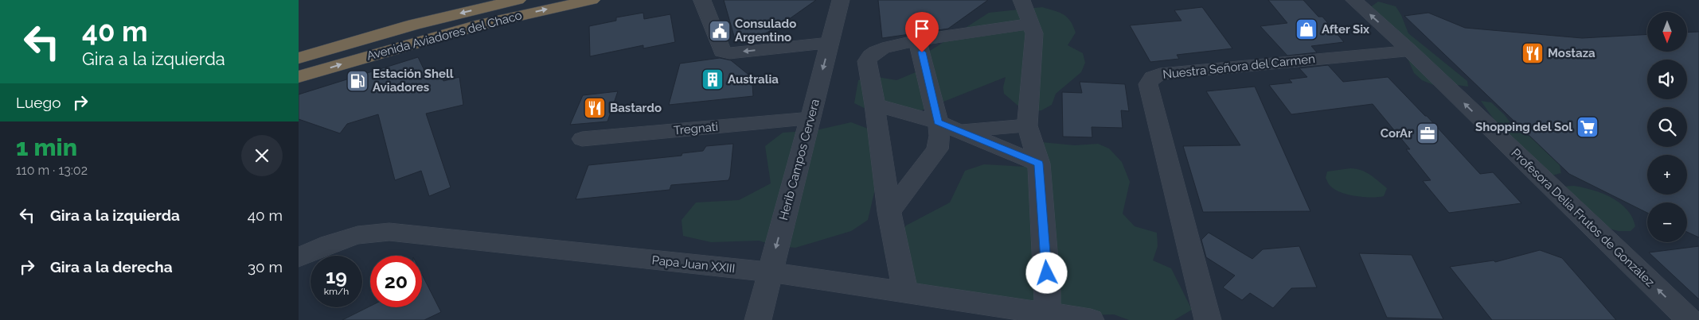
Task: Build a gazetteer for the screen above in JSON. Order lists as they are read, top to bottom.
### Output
{
  "streets": {
    "highway": ["Avenida Aviadores del Chaco"],
    "street": [
      "Nuestra Señora del Carmen",
      "Tregnati",
      "Herib Campos Cervera",
      "Profesora Delia Frutos de González",
      "Papa Juan XXIII"
    ]
  },
  "crossings": [
    ["Nuestra Señora del Carmen", "Profesora Delia Frutos de González"],
    ["Tregnati", "Herib Campos Cervera"],
    ["Herib Campos Cervera", "Papa Juan XXIII"]
  ],
  "one_way": ["Profesora Delia Frutos de González"],
  "places": {
    "shop": ["After Six"],
    "public building": ["Consulado Argentino"],
    "restaurant": ["Mostaza", "Bastardo"],
    "building": ["Australia"],
    "fuel station": ["Estación Shell Aviadores"],
    "supermarket": ["Shopping del Sol"],
    "office": ["CorAr"]
  },
  "north": "bottom",
  "page": {
    "turn": ["40 m", "Gira a la izquierda"],
    "map_buttons": ["+", "−"],
    "then": "Luego",
    "heading": ["1 min", "110 m · 13:02"],
    "list": [
      {
        "name": "Gira a la izquierda",
        "value": "40 m"
      },
      {
        "name": "Gira a la derecha",
        "value": "30 m"
      }
    ],
    "speed": "19 km/h",
    "limit": "20"
  }
}
